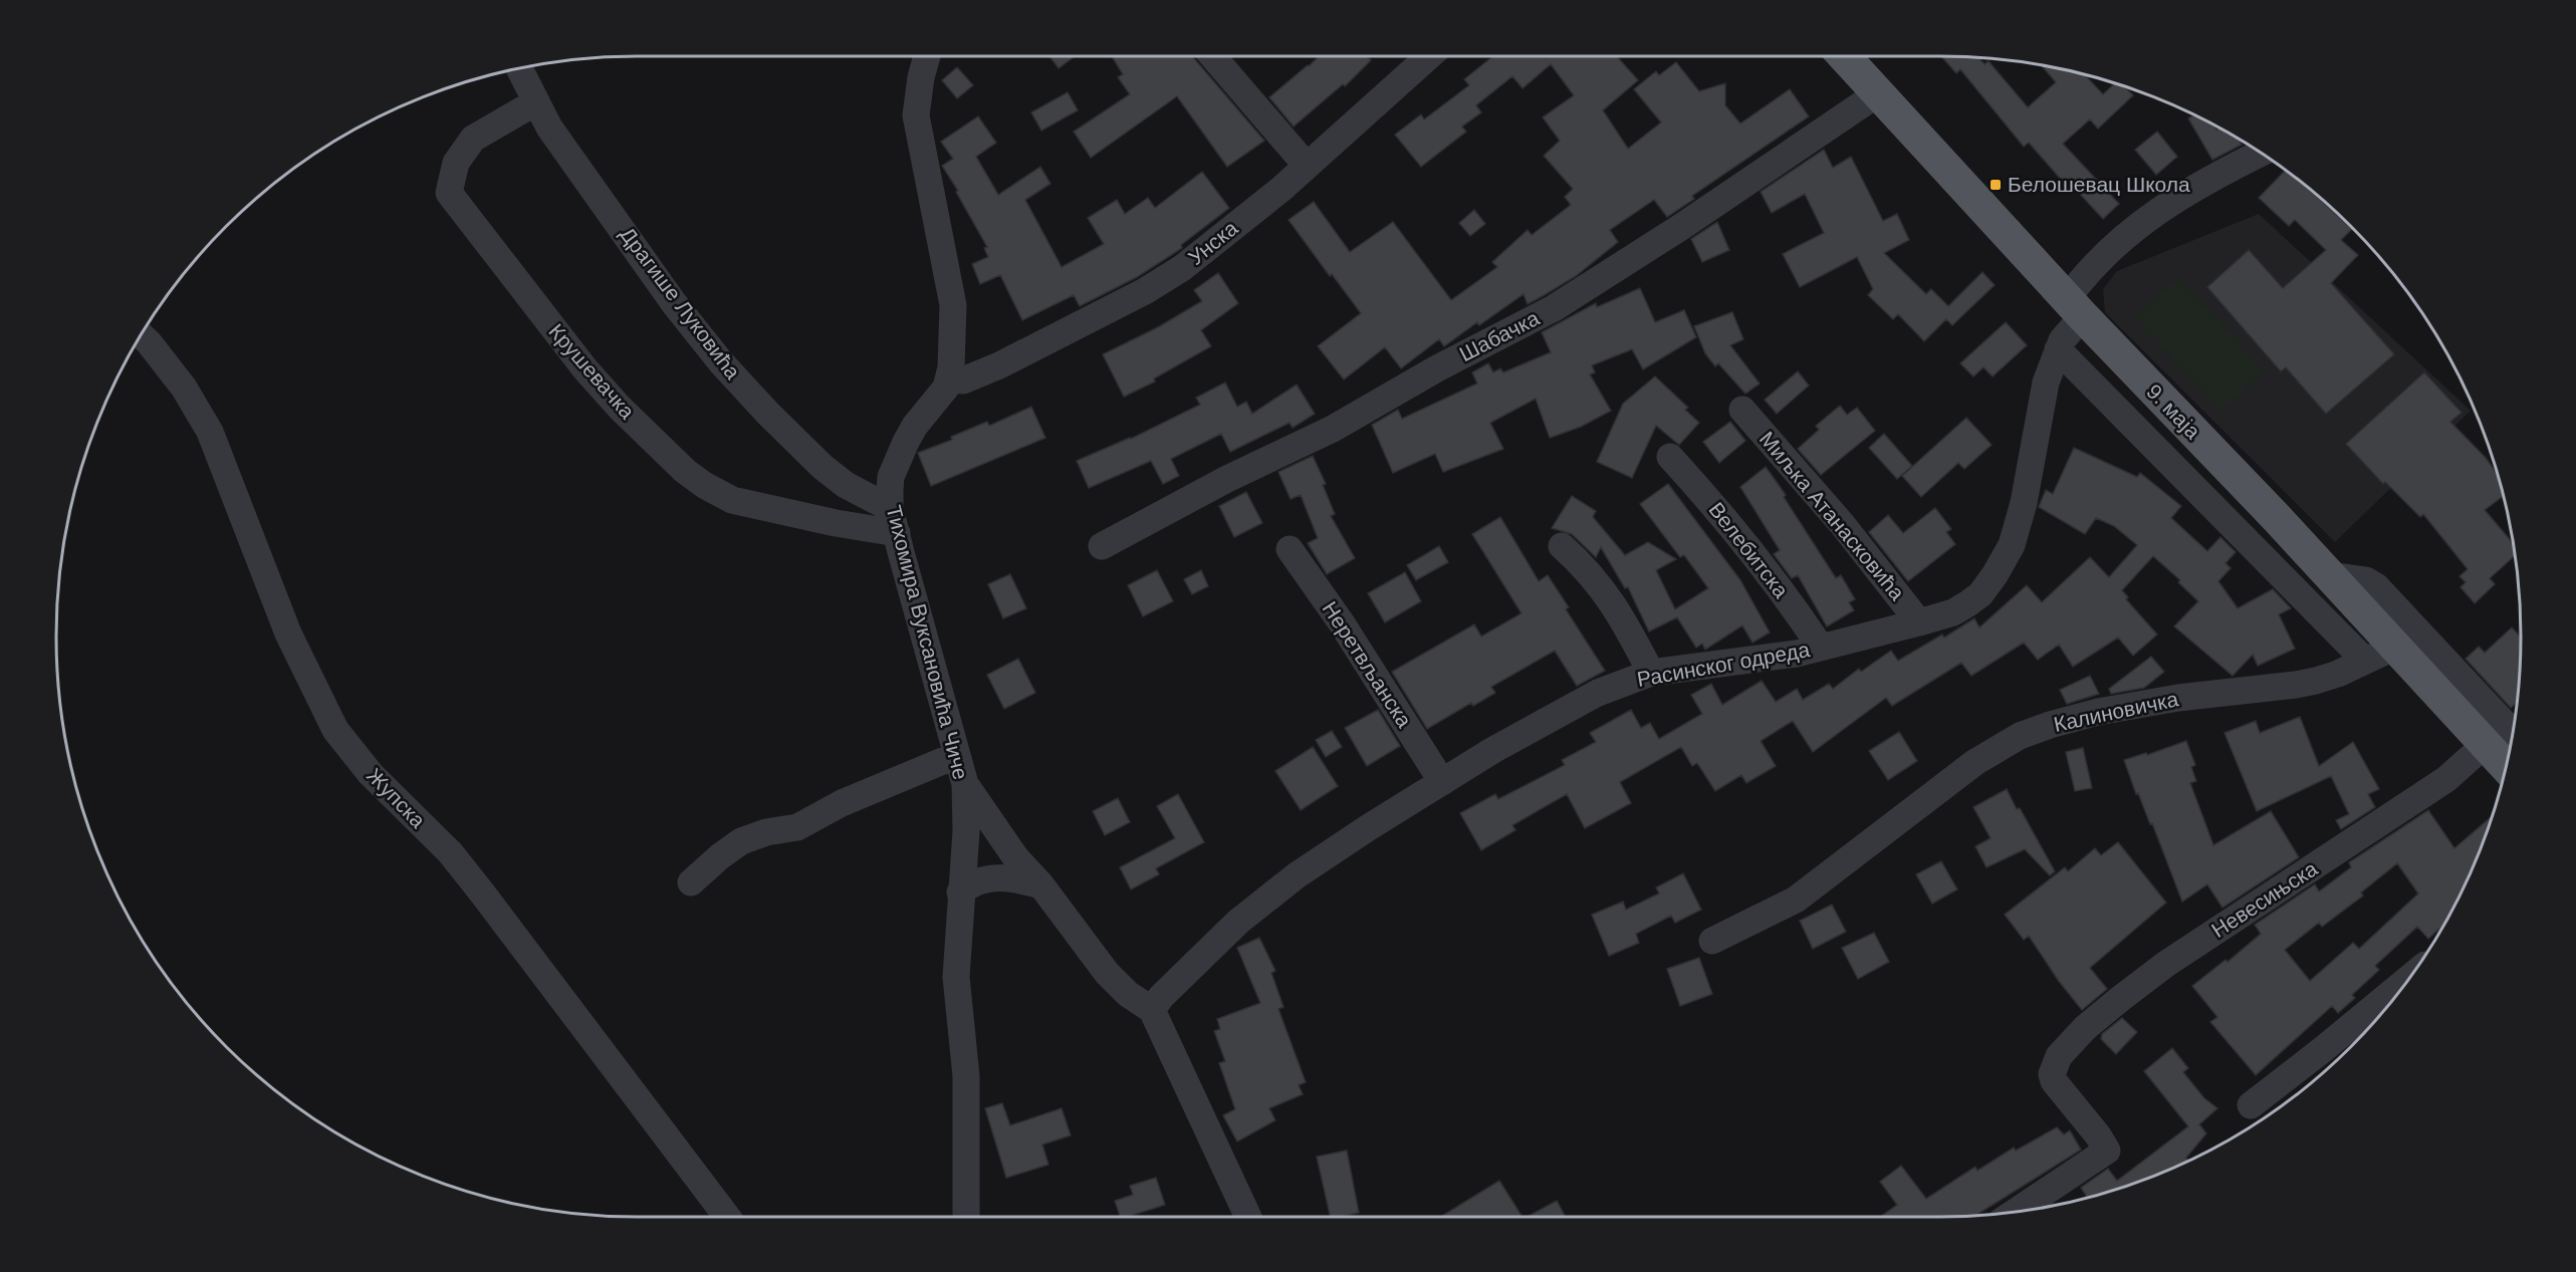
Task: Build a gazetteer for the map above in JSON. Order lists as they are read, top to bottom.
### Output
{
  "streets": {
    "main road": ["9. маја"],
    "street": [
      "Унска",
      "Драгише Луковића",
      "Шабачка",
      "Крушевачка",
      "Миљка Атанасковића",
      "Велебитска",
      "Тихомира Вуксановића Чиче",
      "Неретвљанска",
      "Расинског одреда",
      "Калиновичка",
      "Жупска",
      "Невесињска"
    ]
  },
  "crossings": [
    ["Унска", "Тихомира Вуксановића Чиче"],
    ["Драгише Луковића", "Крушевачка"],
    ["Драгише Луковића", "Тихомира Вуксановића Чиче"],
    ["Шабачка", "9. маја"],
    ["Крушевачка", "Тихомира Вуксановића Чиче"],
    ["9. маја", "Расинског одреда"],
    ["9. маја", "Калиновичка"],
    ["9. маја", "Невесињска"],
    ["Миљка Атанасковића", "Расинског одреда"],
    ["Велебитска", "Расинског одреда"],
    ["Неретвљанска", "Расинског одреда"]
  ],
  "places": {
    "transit": ["Белошевац Школа"]
  }
}
